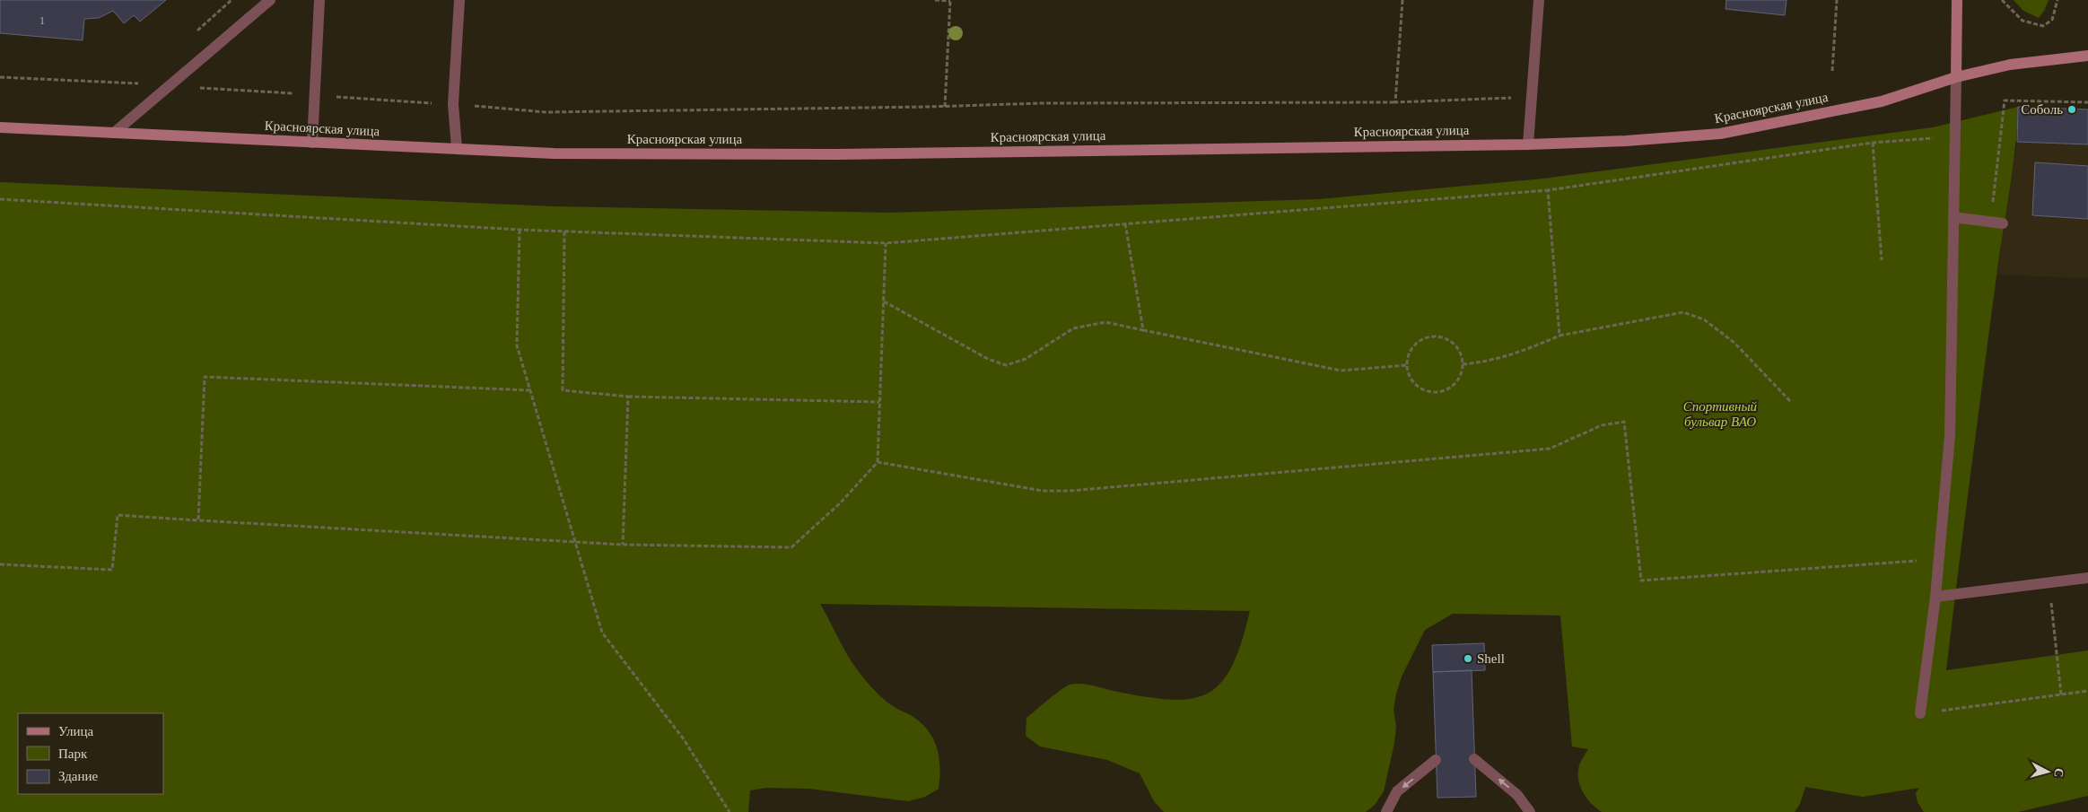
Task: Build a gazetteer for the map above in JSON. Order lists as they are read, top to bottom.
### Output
{
  "streets": {
    "street": ["Красноярская улица"]
  },
  "parks": ["Спортивный бульвар ВАО"],
  "places": ["Соболь", "Shell"],
  "house_numbers": ["1"],
  "legend": ["Улица", "Парк", "Здание"],
  "north": "right"
}
